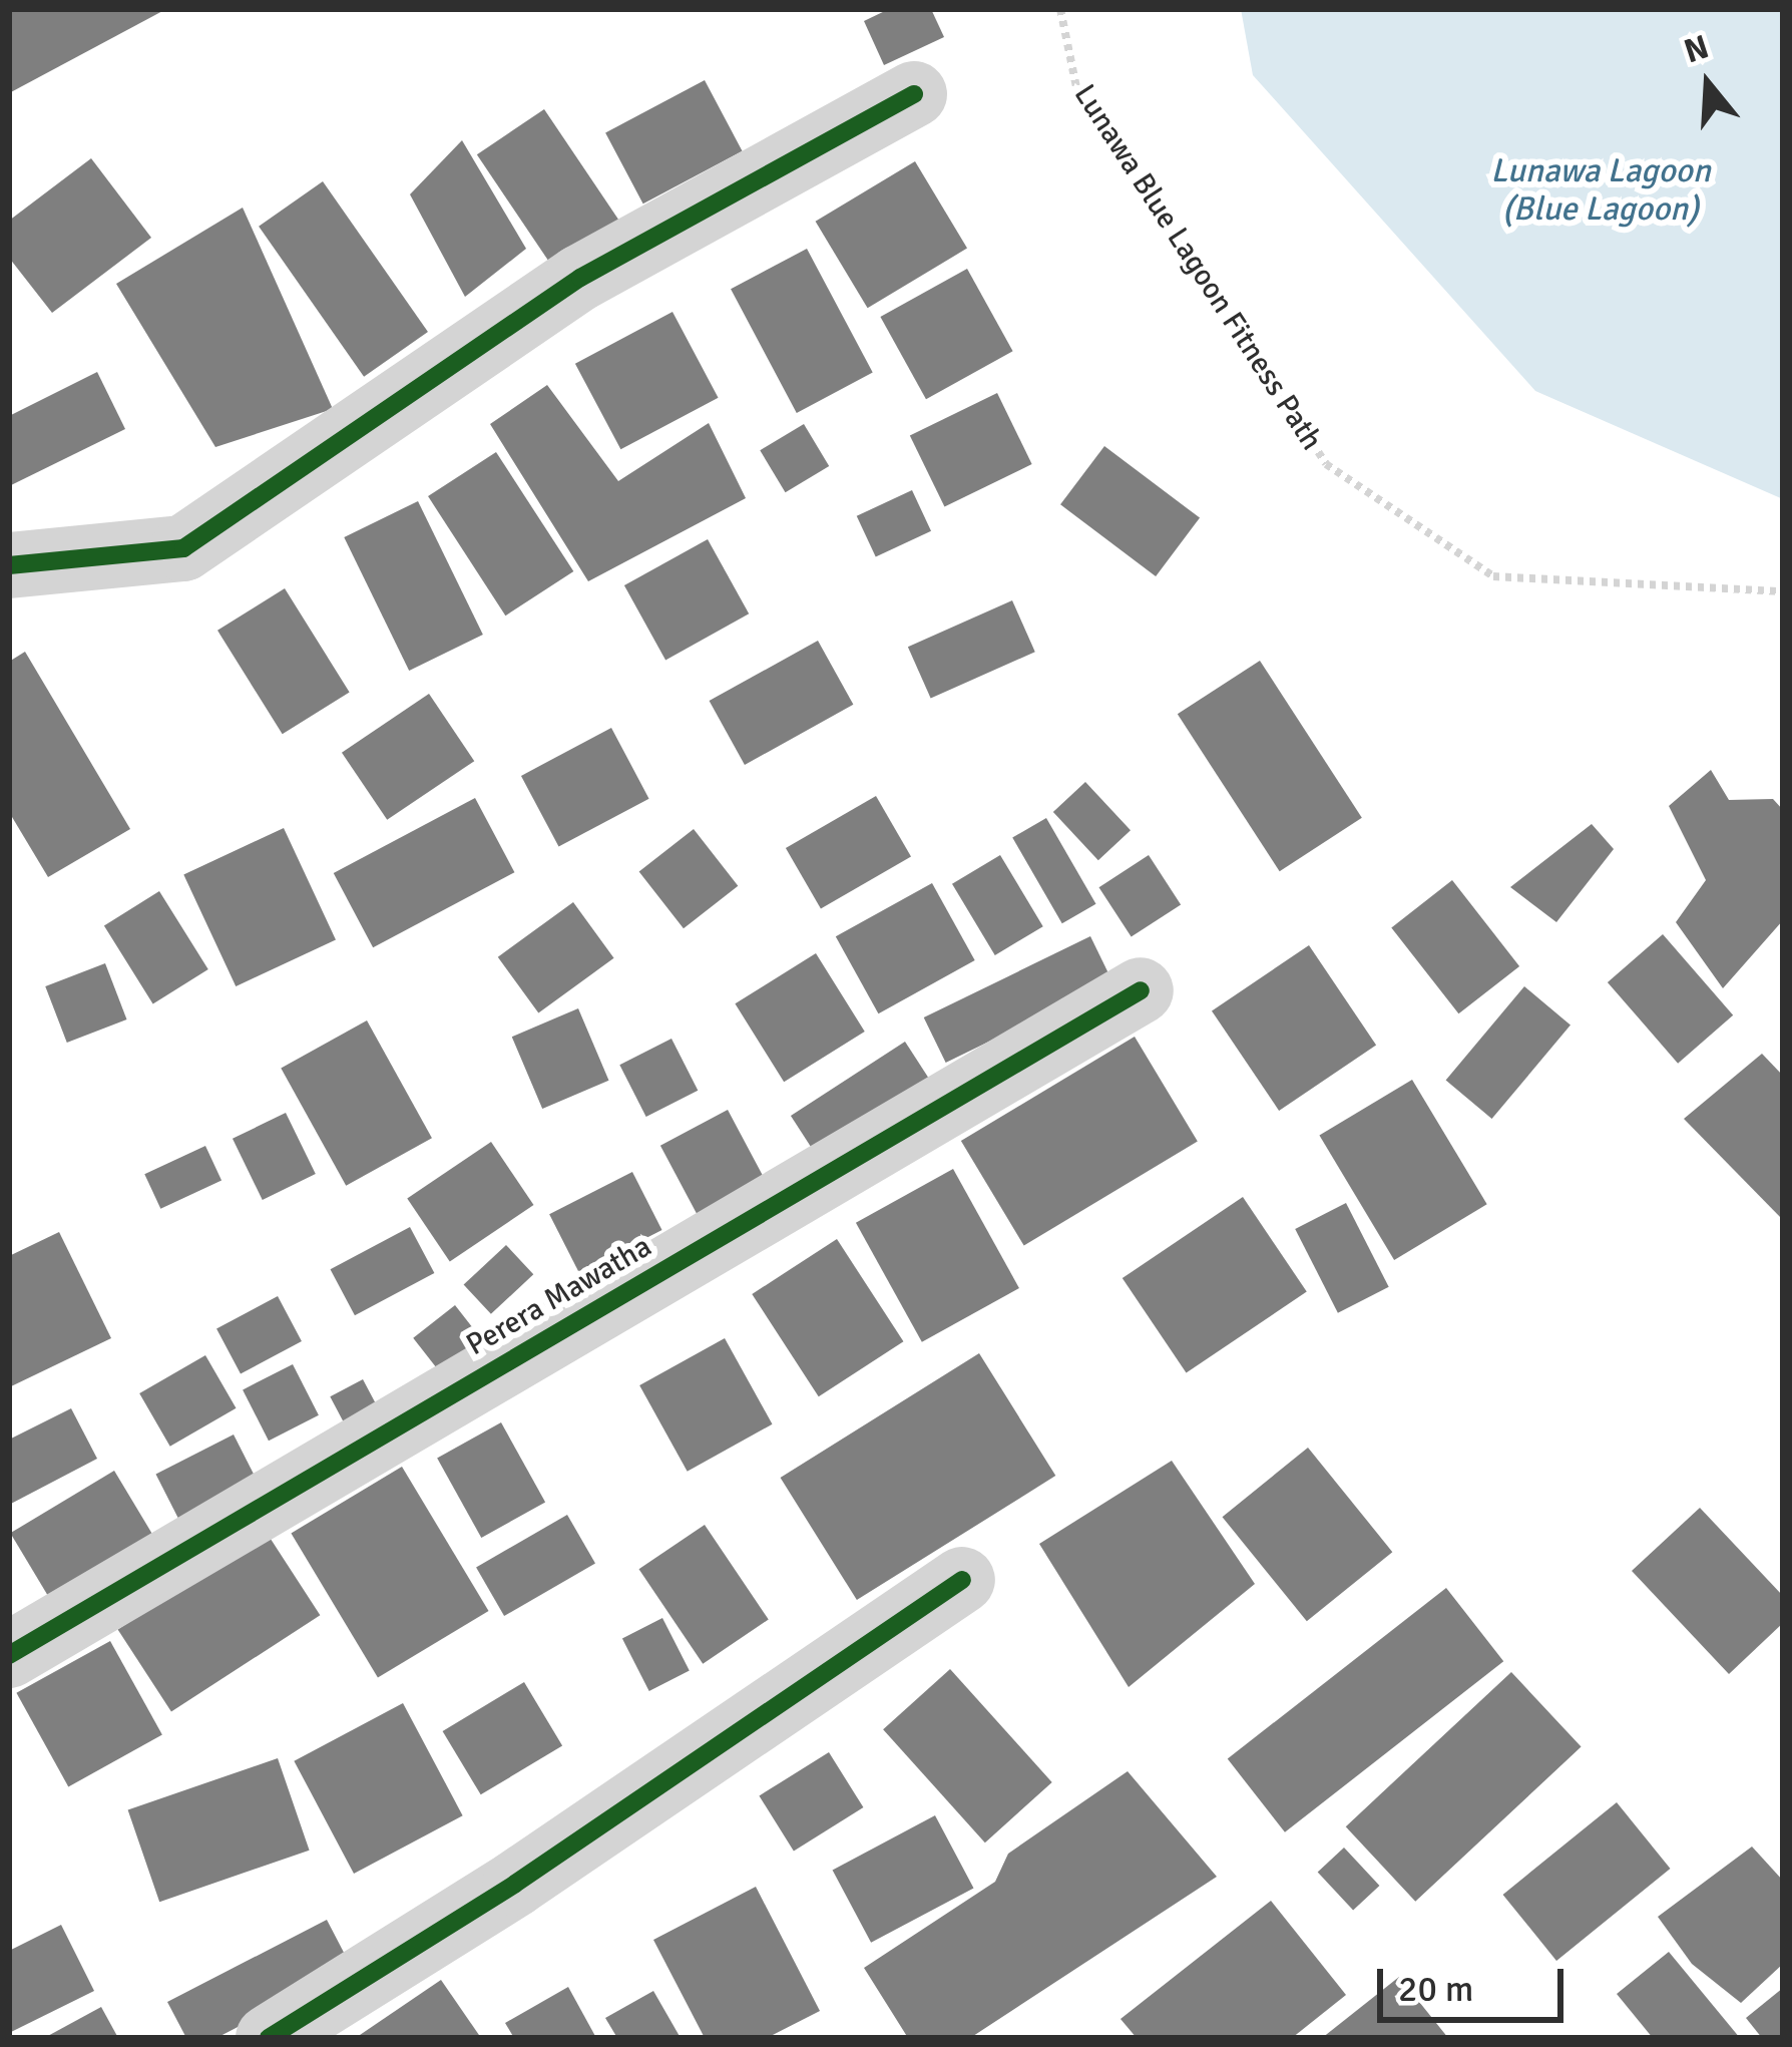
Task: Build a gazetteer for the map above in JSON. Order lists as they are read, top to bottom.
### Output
{
  "streets": {
    "street": ["Perera Mawatha"],
    "path": ["Lunawa Blue Lagoon Fitness Path"]
  },
  "water": ["Lunawa Lagoon (Blue Lagoon)"],
  "scale_bar": "20 m",
  "north": "top"
}
